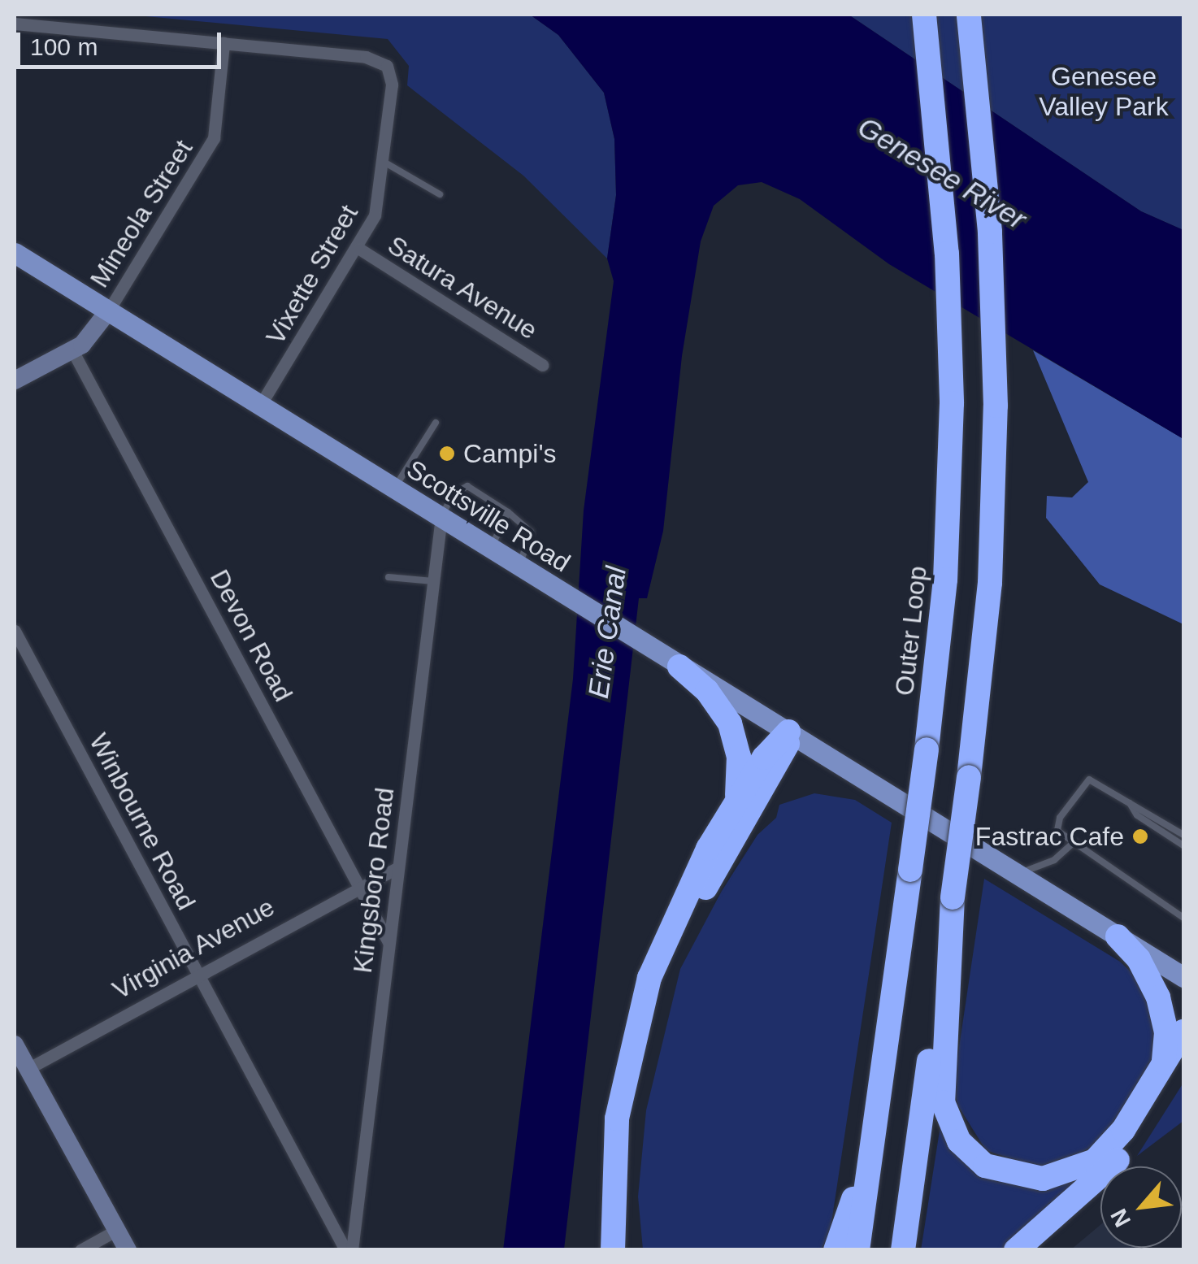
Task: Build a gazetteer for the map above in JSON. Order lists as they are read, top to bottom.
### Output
{
  "streets": {
    "highway": ["Outer Loop"],
    "main road": ["Scottsville Road"],
    "street": [
      "Mineola Street",
      "Vixette Street",
      "Satura Avenue",
      "Devon Road",
      "Winbourne Road",
      "Kingsboro Road",
      "Virginia Avenue"
    ]
  },
  "crossings": [
    ["Mineola Street", "Vixette Street"],
    ["Mineola Street", "Scottsville Road"],
    ["Vixette Street", "Satura Avenue"],
    ["Vixette Street", "Scottsville Road"],
    ["Scottsville Road", "Kingsboro Road"],
    ["Devon Road", "Kingsboro Road"],
    ["Devon Road", "Virginia Avenue"],
    ["Winbourne Road", "Virginia Avenue"],
    ["Kingsboro Road", "Virginia Avenue"]
  ],
  "water": ["Genesee River", "Erie Canal"],
  "parks": ["Genesee Valley Park"],
  "places": ["Campi's", "Fastrac Cafe"],
  "scale_bar": "100 m",
  "north": "bottom left"
}
